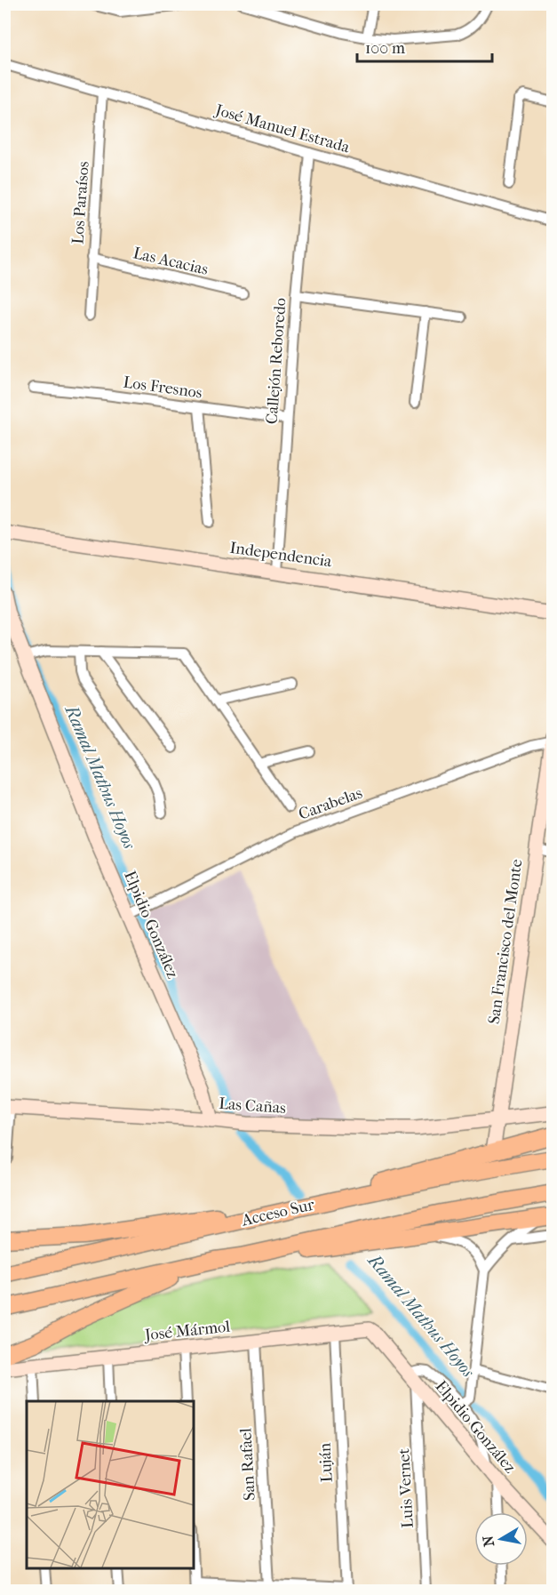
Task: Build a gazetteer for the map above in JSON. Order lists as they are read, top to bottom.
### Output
{
  "streets": {
    "highway": ["Acceso Sur"],
    "street": [
      "José Manuel Estrada",
      "Los Paraísos",
      "Las Acacias",
      "Callejón Reboredo",
      "Los Fresnos",
      "Independencia",
      "Carabelas",
      "Elpidio González",
      "San Francisco del Monte",
      "Las Cañas",
      "José Mármol",
      "Luján",
      "San Rafael",
      "Luis Vernet"
    ]
  },
  "crossings": [
    ["José Manuel Estrada", "Los Paraísos"],
    ["José Manuel Estrada", "Callejón Reboredo"],
    ["Los Paraísos", "Las Acacias"],
    ["Callejón Reboredo", "Los Fresnos"],
    ["Callejón Reboredo", "Independencia"],
    ["Carabelas", "Elpidio González"],
    ["Carabelas", "San Francisco del Monte"],
    ["Elpidio González", "Las Cañas"],
    ["Elpidio González", "José Mármol"],
    ["Elpidio González", "Luis Vernet"],
    ["San Francisco del Monte", "Las Cañas"],
    ["José Mármol", "Luján"],
    ["José Mármol", "San Rafael"]
  ],
  "water": ["Ramal Mathus Hoyos"],
  "scale_bar": "100 m",
  "north": "left"
}
